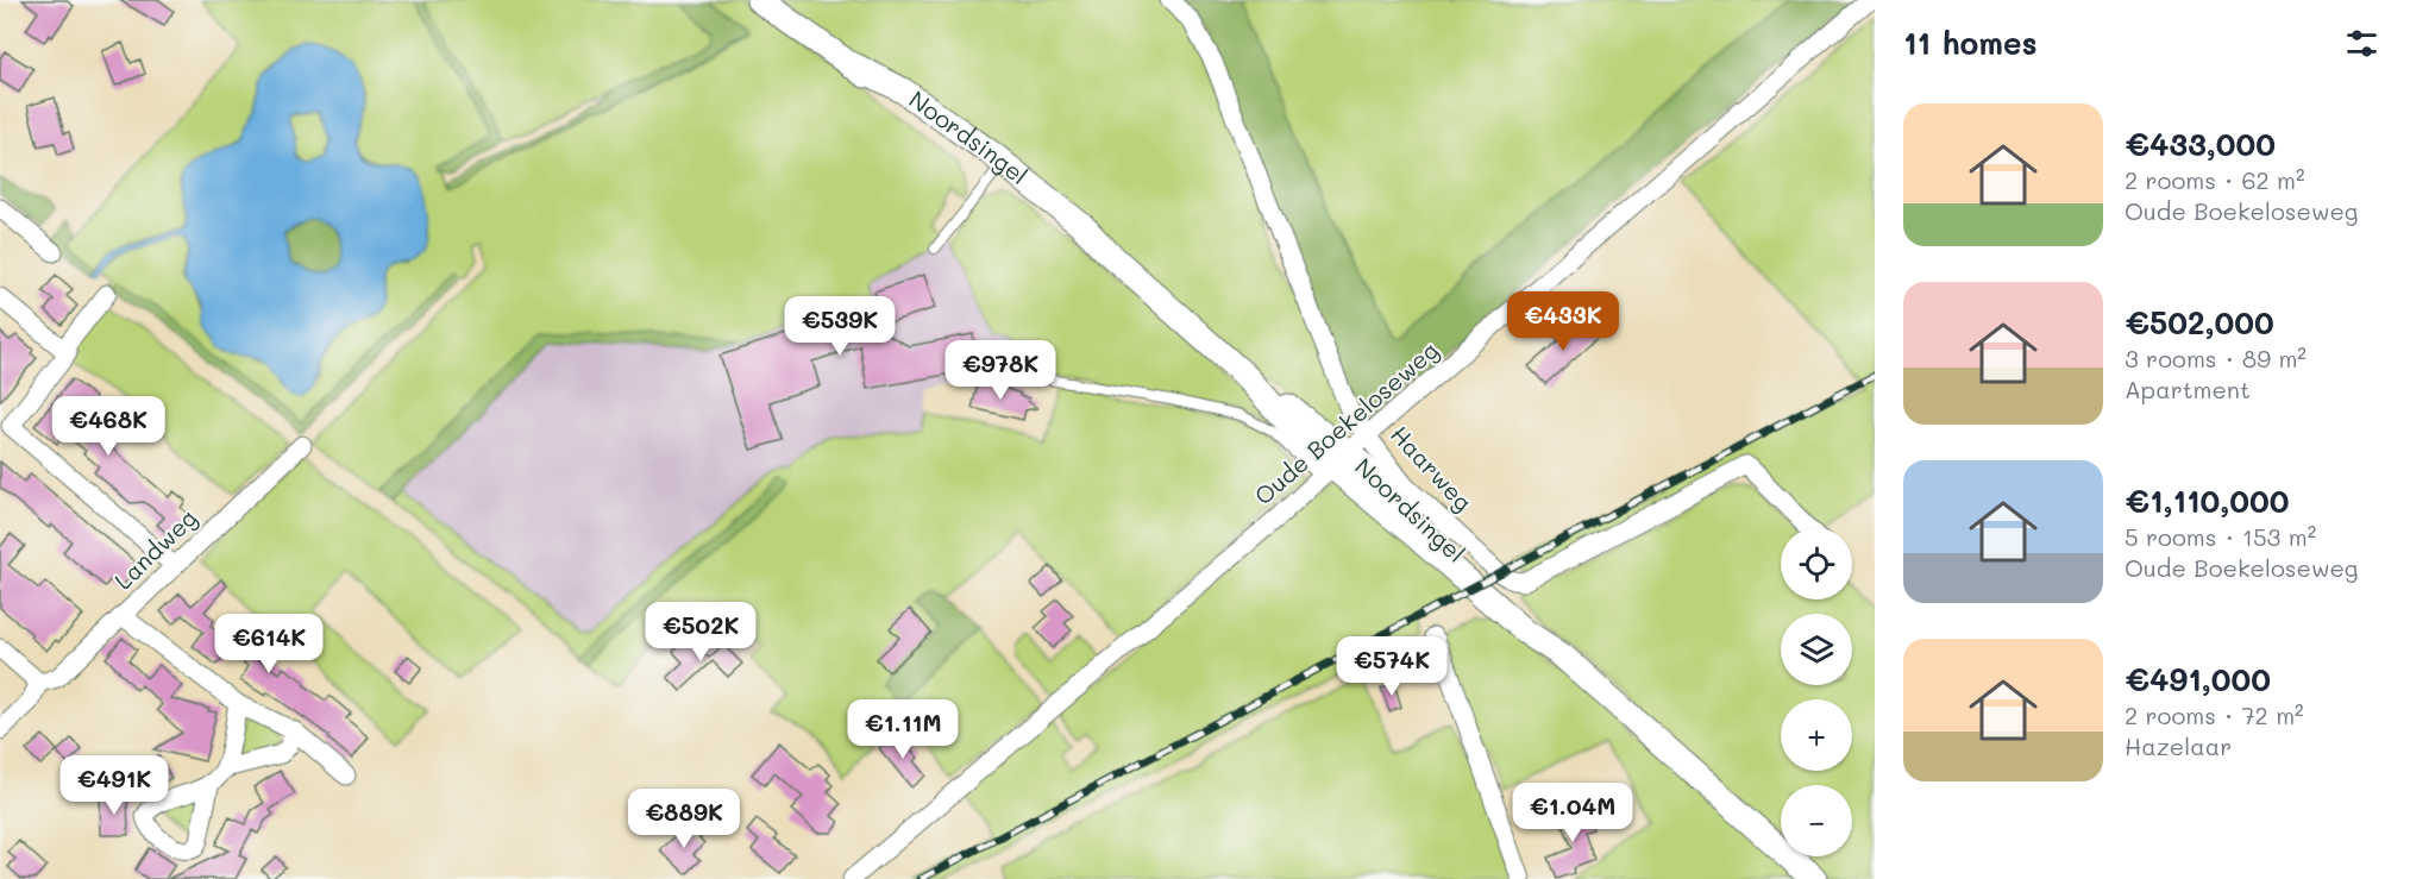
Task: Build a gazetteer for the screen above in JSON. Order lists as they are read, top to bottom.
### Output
{
  "streets": {
    "main road": ["Noordsingel"],
    "street": ["Oude Boekeloseweg", "Haarweg", "Landweg"]
  },
  "crossings": [
    ["Noordsingel", "Oude Boekeloseweg"],
    ["Oude Boekeloseweg", "Haarweg"]
  ],
  "page": {
    "heading": "11 homes",
    "list": [
      {
        "name": "€433,000",
        "note": "2 rooms · 62 m² · Oude Boekeloseweg"
      },
      {
        "name": "€502,000",
        "note": "3 rooms · 89 m² · Apartment"
      },
      {
        "name": "€1,110,000",
        "note": "5 rooms · 153 m² · Oude Boekeloseweg"
      },
      {
        "name": "€491,000",
        "note": "2 rooms · 72 m² · Hazelaar"
      }
    ],
    "price": [
      "€433K",
      "€539K",
      "€978K",
      "€468K",
      "€502K",
      "€614K",
      "€574K",
      "€1.11M",
      "€491K",
      "€1.04M",
      "€889K"
    ],
    "map_buttons": ["+", "−"]
  }
}
